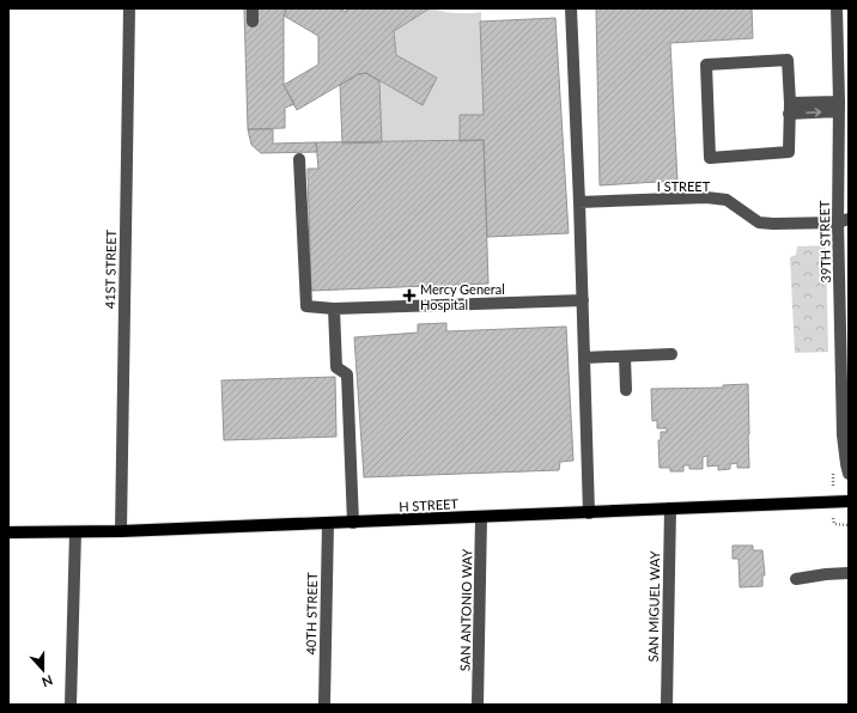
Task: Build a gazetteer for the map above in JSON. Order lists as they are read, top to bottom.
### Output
{
  "streets": {
    "main road": ["H STREET"],
    "street": [
      "I STREET",
      "39TH STREET",
      "41ST STREET",
      "SAN MIGUEL WAY",
      "SAN ANTONIO WAY",
      "40TH STREET"
    ]
  },
  "crossings": [
    ["I STREET", "39TH STREET"],
    ["41ST STREET", "H STREET"],
    ["H STREET", "SAN MIGUEL WAY"],
    ["H STREET", "SAN ANTONIO WAY"],
    ["H STREET", "40TH STREET"]
  ],
  "places": {
    "health": ["Mercy General Hospital"]
  },
  "north": "bottom"
}
